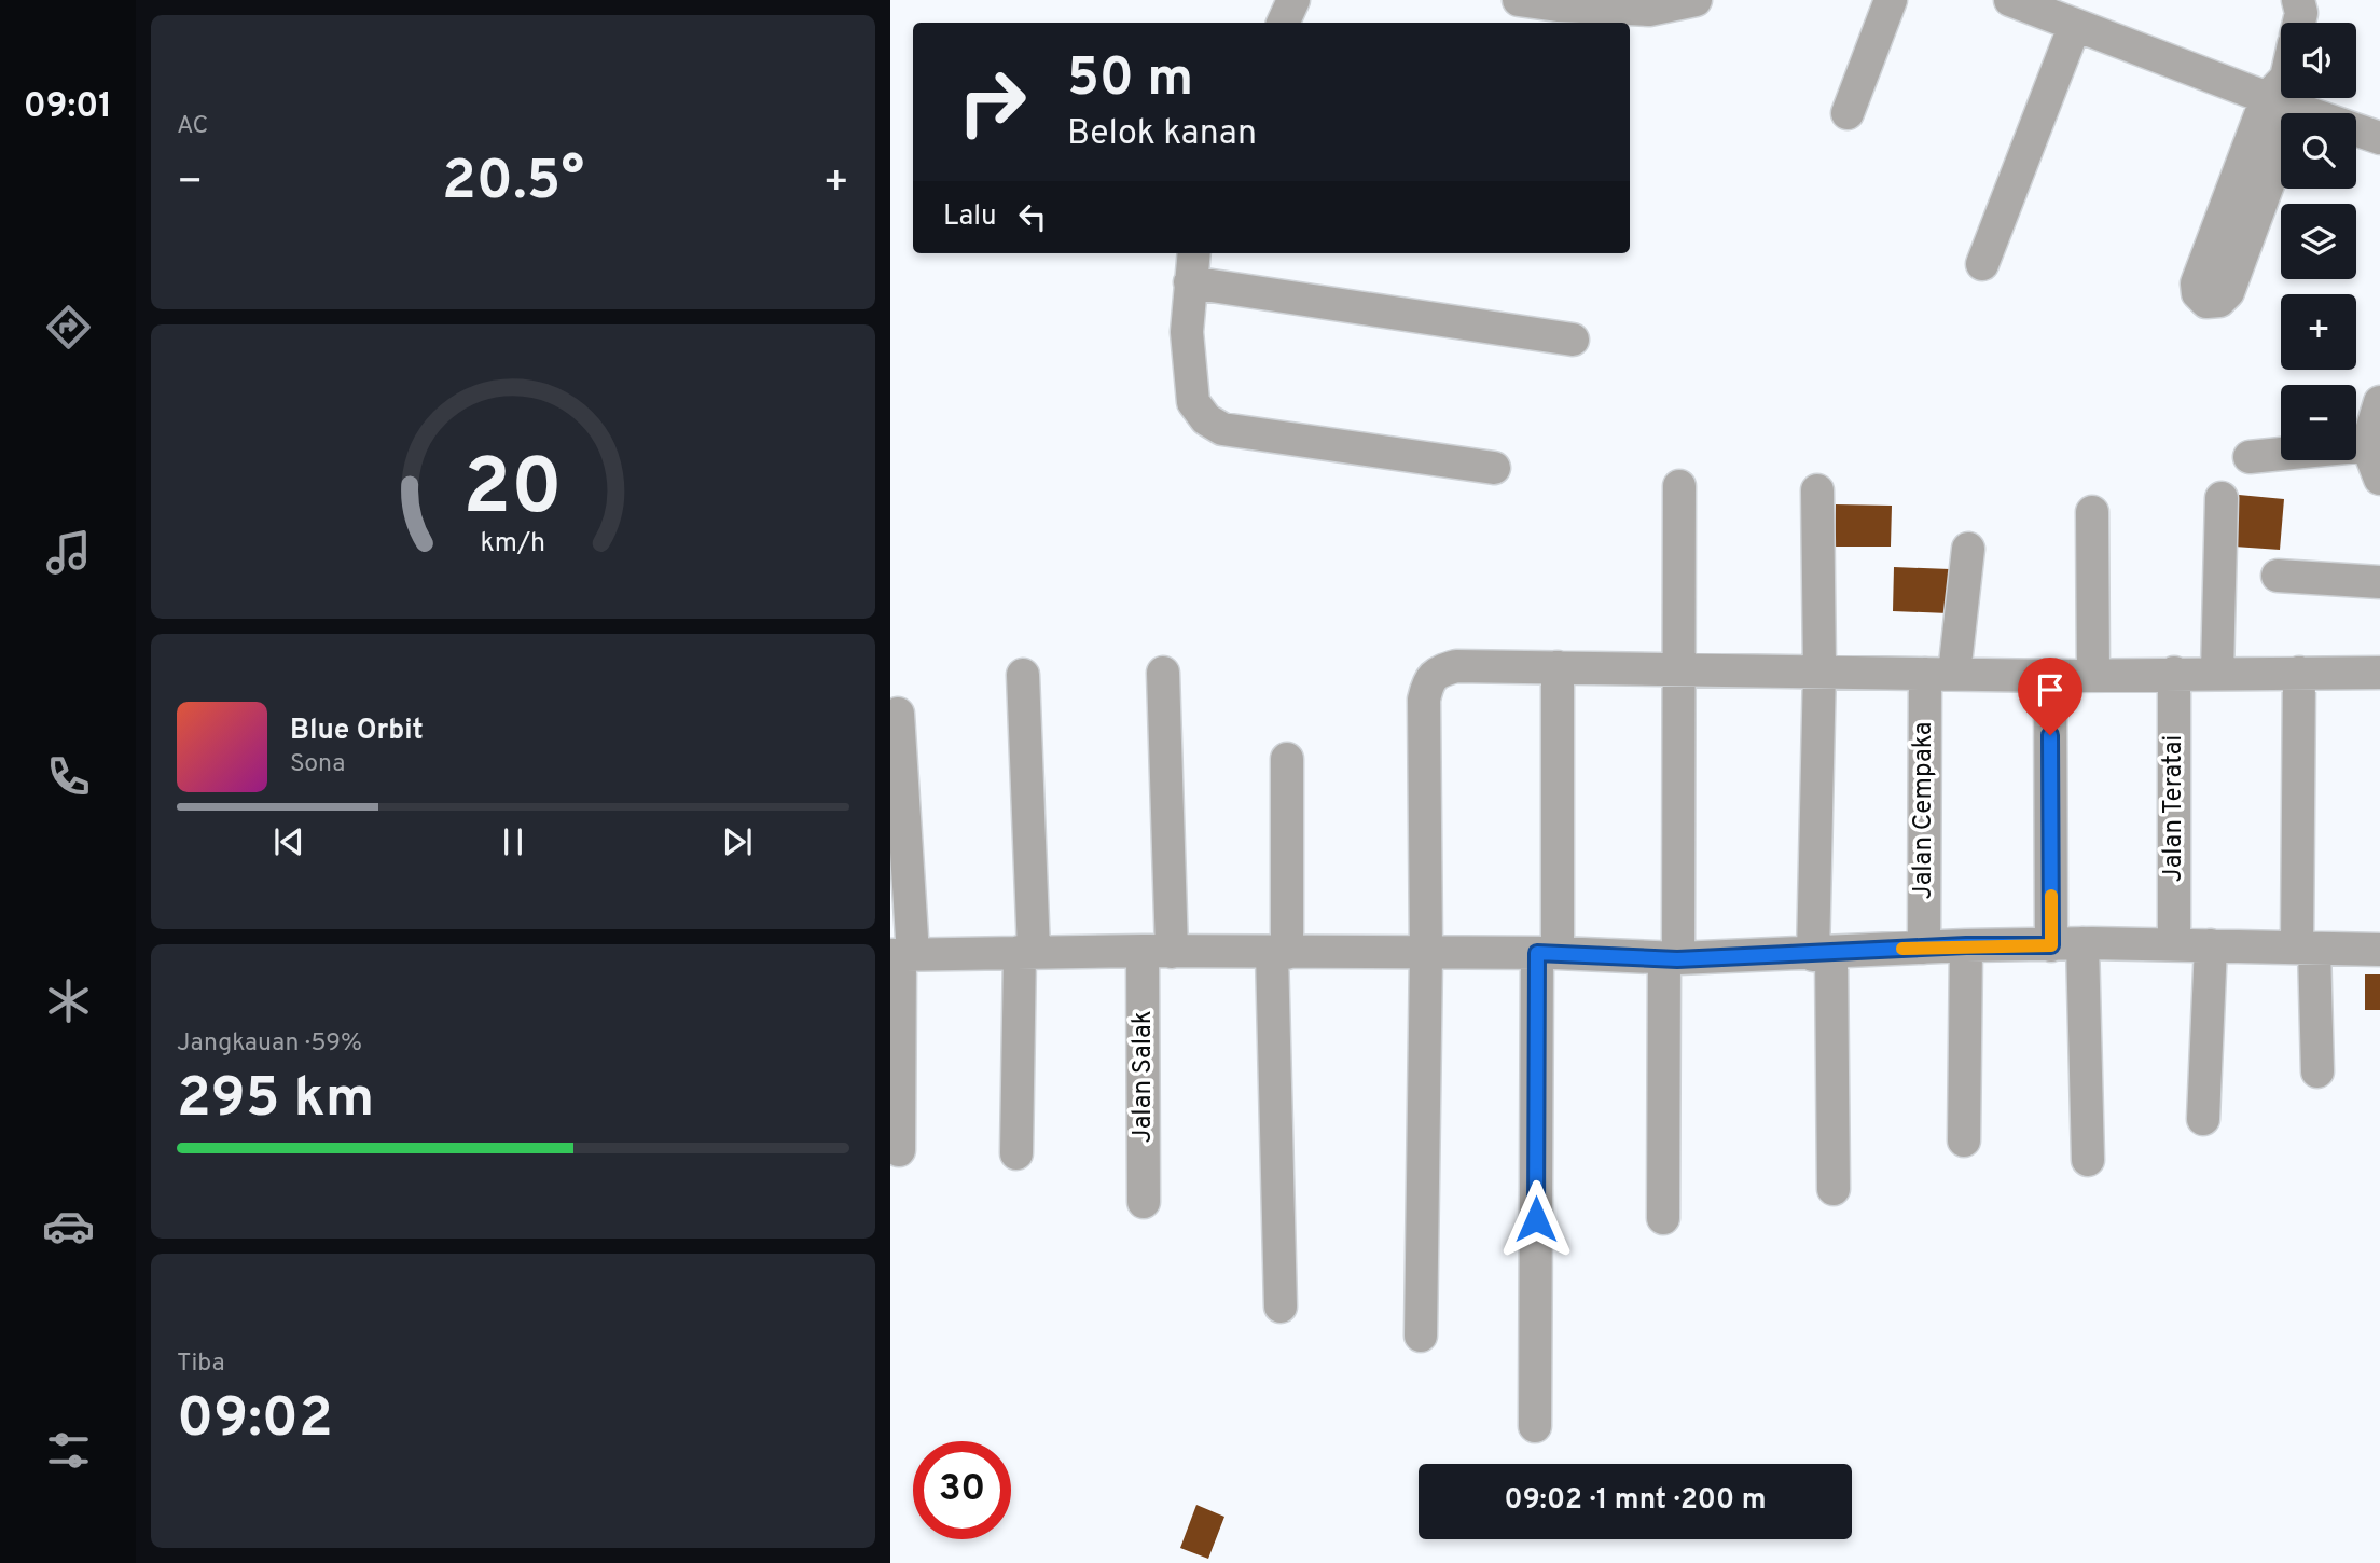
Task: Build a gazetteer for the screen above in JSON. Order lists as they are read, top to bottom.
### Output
{
  "streets": {
    "street": ["Jalan Teratai", "Jalan Cempaka", "Jalan Salak"]
  },
  "page": {
    "tabs": "09:01",
    "tile": [
      "AC",
      ["Jangkauan · 59%", "295 km"],
      ["Tiba", "09:02"]
    ],
    "map_buttons": ["+", "−"],
    "turn": ["50 m", "Belok kanan"],
    "heat": ["−", "20.5°", "+"],
    "then": "Lalu",
    "song": ["Blue Orbit", "Sona"],
    "limit": "30",
    "trip": "09:02 · 1 mnt · 200 m",
    "gauge": ["20", "km/h"]
  }
}
